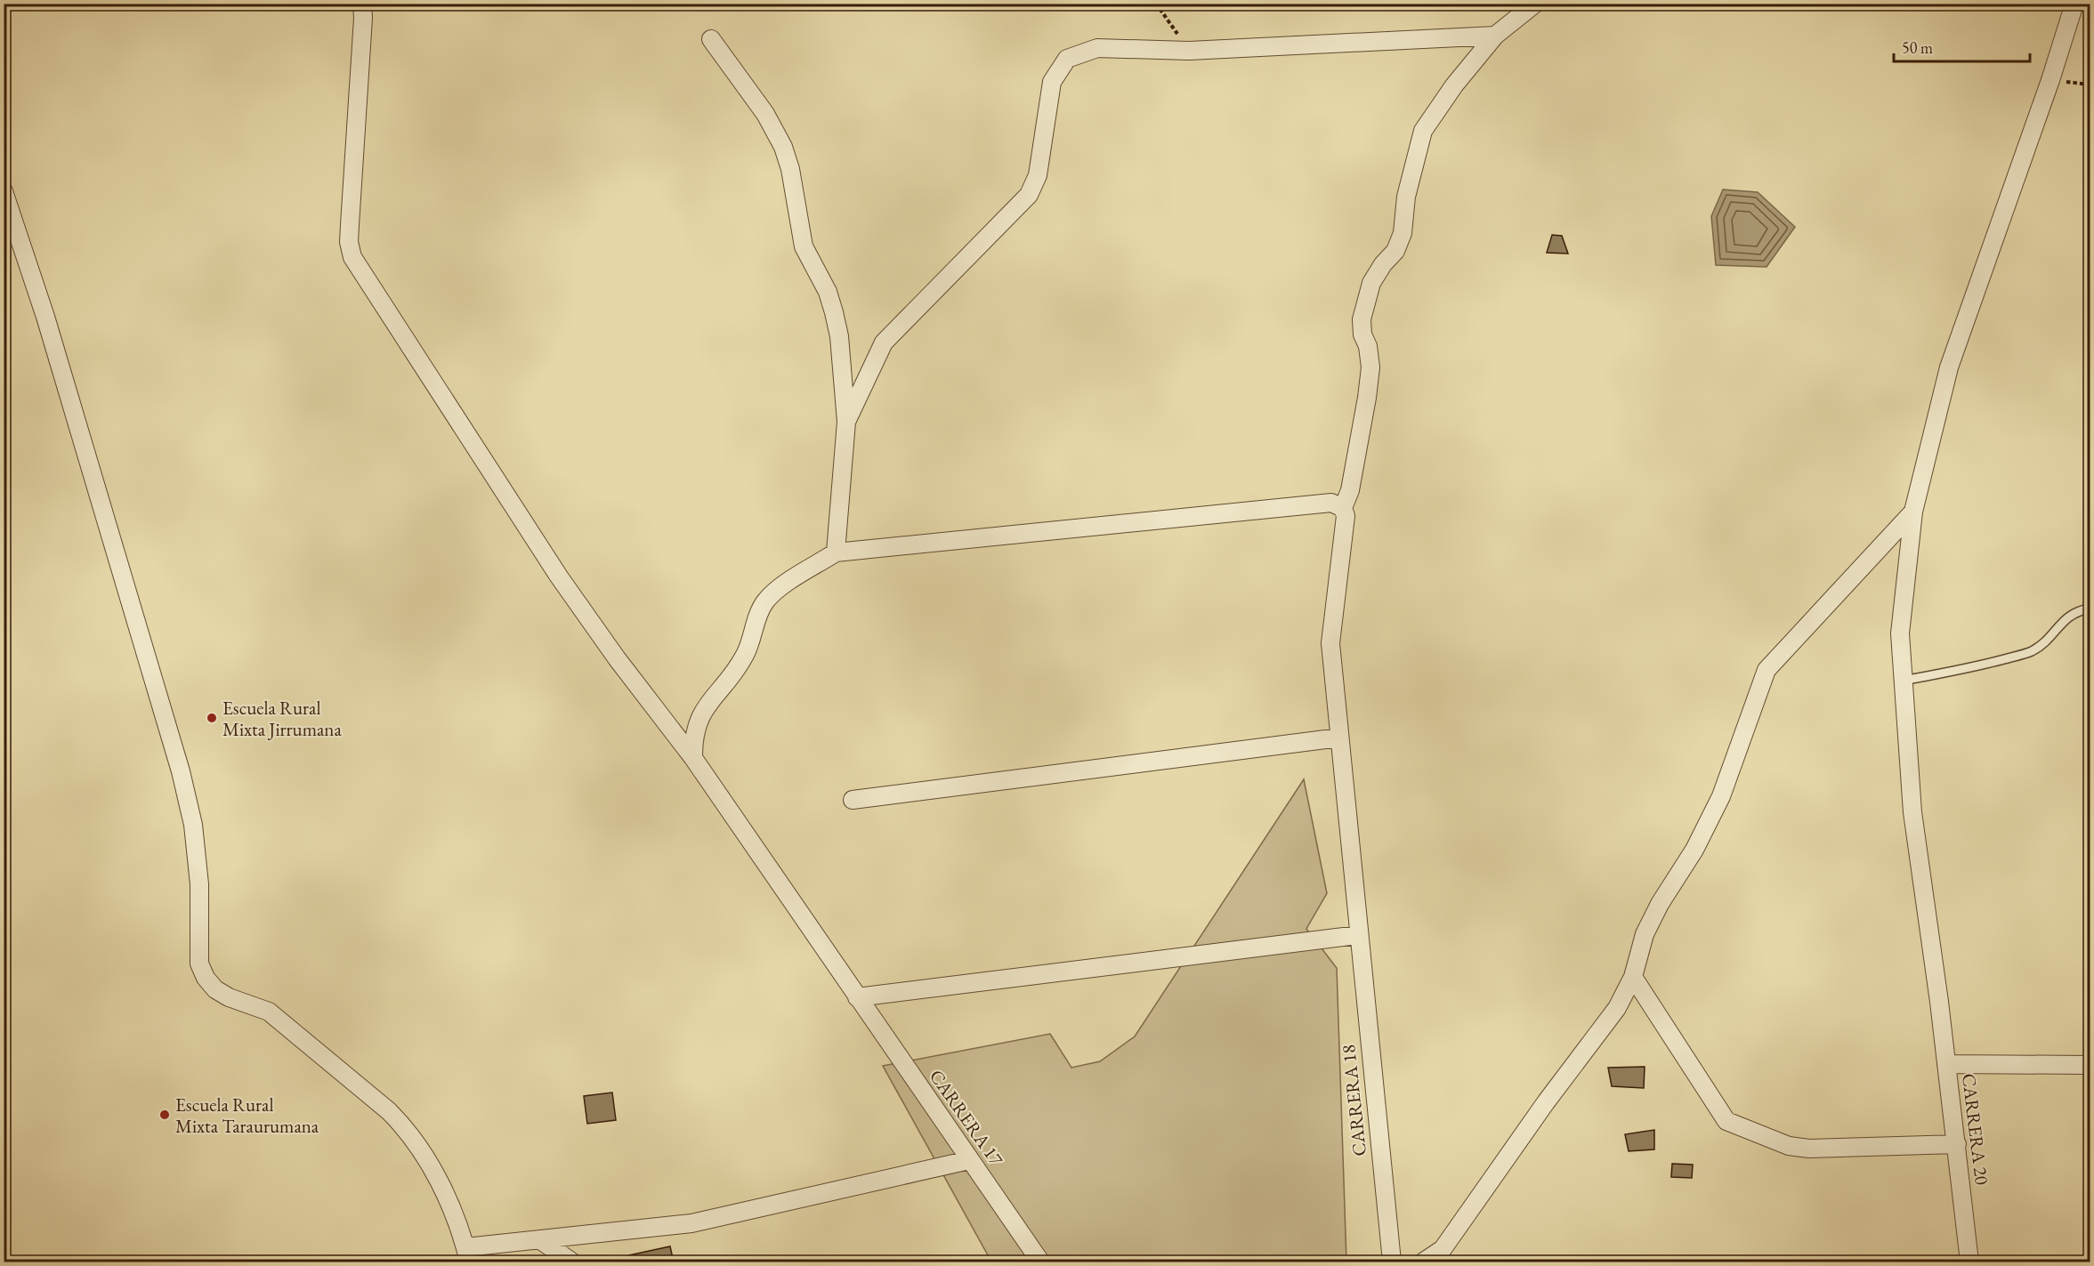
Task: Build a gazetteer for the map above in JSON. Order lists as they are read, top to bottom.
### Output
{
  "streets": {
    "street": ["CARRERA 18", "CARRERA 17", "CARRERA 20"]
  },
  "places": ["Escuela Rural Mixta Jirrumana", "Escuela Rural Mixta Taraurumana"],
  "scale_bar": "50 m"
}
